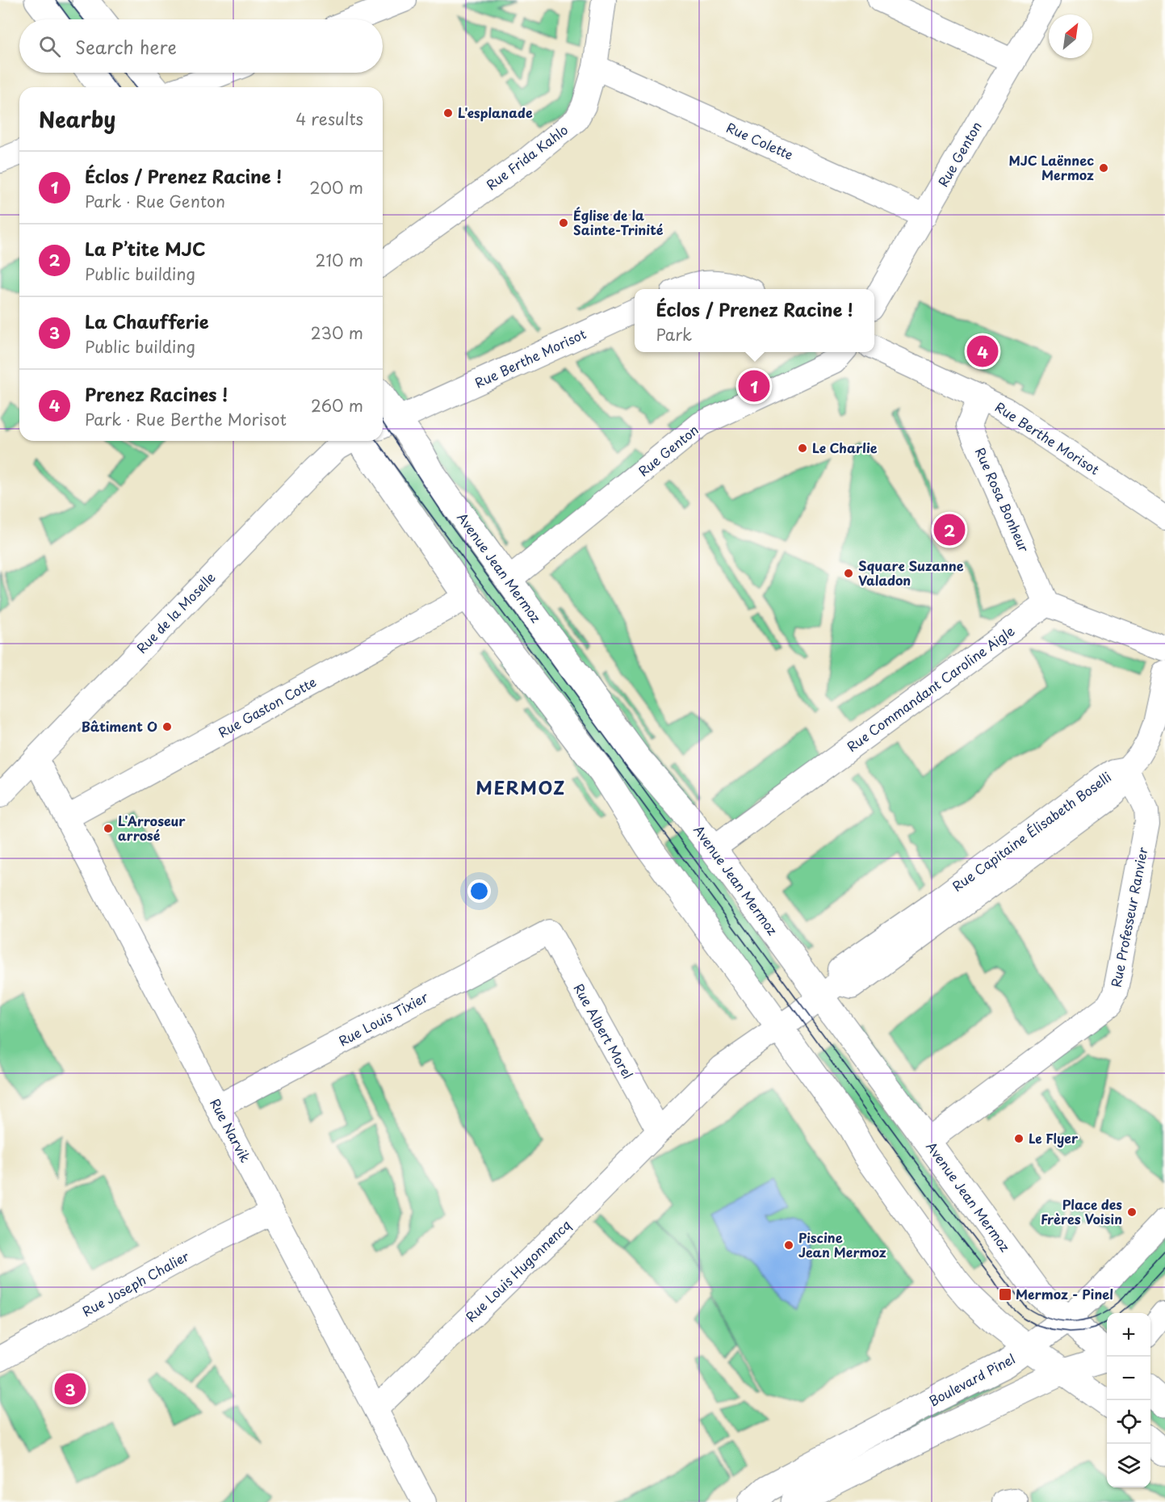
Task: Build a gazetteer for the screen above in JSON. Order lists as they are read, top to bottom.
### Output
{
  "streets": {
    "main road": ["Avenue Jean Mermoz", "Boulevard Pinel"],
    "street": [
      "Rue Colette",
      "Rue Genton",
      "Rue Frida Kahlo",
      "Rue Berthe Morisot",
      "Rue Rosa Bonheur",
      "Rue de la Moselle",
      "Rue Commandant Caroline Aigle",
      "Rue Gaston Cotte",
      "Rue Capitaine Élisabeth Boselli",
      "Rue Professeur Ranvier",
      "Rue Louis Tixier",
      "Rue Albert Morel",
      "Rue Narvik",
      "Rue Louis Hugonnencq",
      "Rue Joseph Chalier"
    ]
  },
  "crossings": [
    ["Rue Colette", "Rue Genton"],
    ["Rue Colette", "Rue Frida Kahlo"],
    ["Rue Genton", "Avenue Jean Mermoz"],
    ["Rue Berthe Morisot", "Rue Rosa Bonheur"],
    ["Rue Berthe Morisot", "Avenue Jean Mermoz"],
    ["Rue Rosa Bonheur", "Rue Commandant Caroline Aigle"],
    ["Avenue Jean Mermoz", "Rue Commandant Caroline Aigle"],
    ["Avenue Jean Mermoz", "Rue Capitaine Élisabeth Boselli"],
    ["Avenue Jean Mermoz", "Rue Professeur Ranvier"],
    ["Avenue Jean Mermoz", "Rue Louis Hugonnencq"],
    ["Avenue Jean Mermoz", "Boulevard Pinel"],
    ["Rue de la Moselle", "Rue Narvik"],
    ["Rue Gaston Cotte", "Rue Narvik"],
    ["Rue Capitaine Élisabeth Boselli", "Rue Professeur Ranvier"],
    ["Rue Capitaine Élisabeth Boselli", "Rue Louis Hugonnencq"],
    ["Rue Louis Tixier", "Rue Albert Morel"],
    ["Rue Louis Tixier", "Rue Narvik"],
    ["Rue Albert Morel", "Rue Louis Hugonnencq"],
    ["Rue Narvik", "Rue Louis Hugonnencq"],
    ["Rue Narvik", "Rue Joseph Chalier"]
  ],
  "districts": ["MERMOZ"],
  "places": {
    "other": [
      "L'esplanade",
      "MJC Laënnec Mermoz",
      "Église de la Sainte-Trinité",
      "Le Charlie",
      "Square Suzanne Valadon",
      "Bâtiment O",
      "L'Arroseur arrosé",
      "Le Flyer",
      "Place des Frères Voisin",
      "Piscine Jean Mermoz"
    ],
    "transit": ["Mermoz - Pinel"]
  },
  "north": "top right",
  "page": {
    "search": "Search here",
    "heading": ["Nearby", "4 results"],
    "list": [
      {
        "mark": "1",
        "name": "Éclos / Prenez Racine !",
        "note": "Park · Rue Genton",
        "value": "200 m"
      },
      {
        "mark": "2",
        "name": "La P’tite MJC",
        "note": "Public building",
        "value": "210 m"
      },
      {
        "mark": "3",
        "name": "La Chaufferie",
        "note": "Public building",
        "value": "230 m"
      },
      {
        "mark": "4",
        "name": "Prenez Racines !",
        "note": "Park · Rue Berthe Morisot",
        "value": "260 m"
      }
    ],
    "popup": ["Éclos / Prenez Racine !", "Park"],
    "pins": [
      "4",
      "1",
      "2",
      "3"
    ],
    "map_buttons": ["+", "−"]
  }
}
